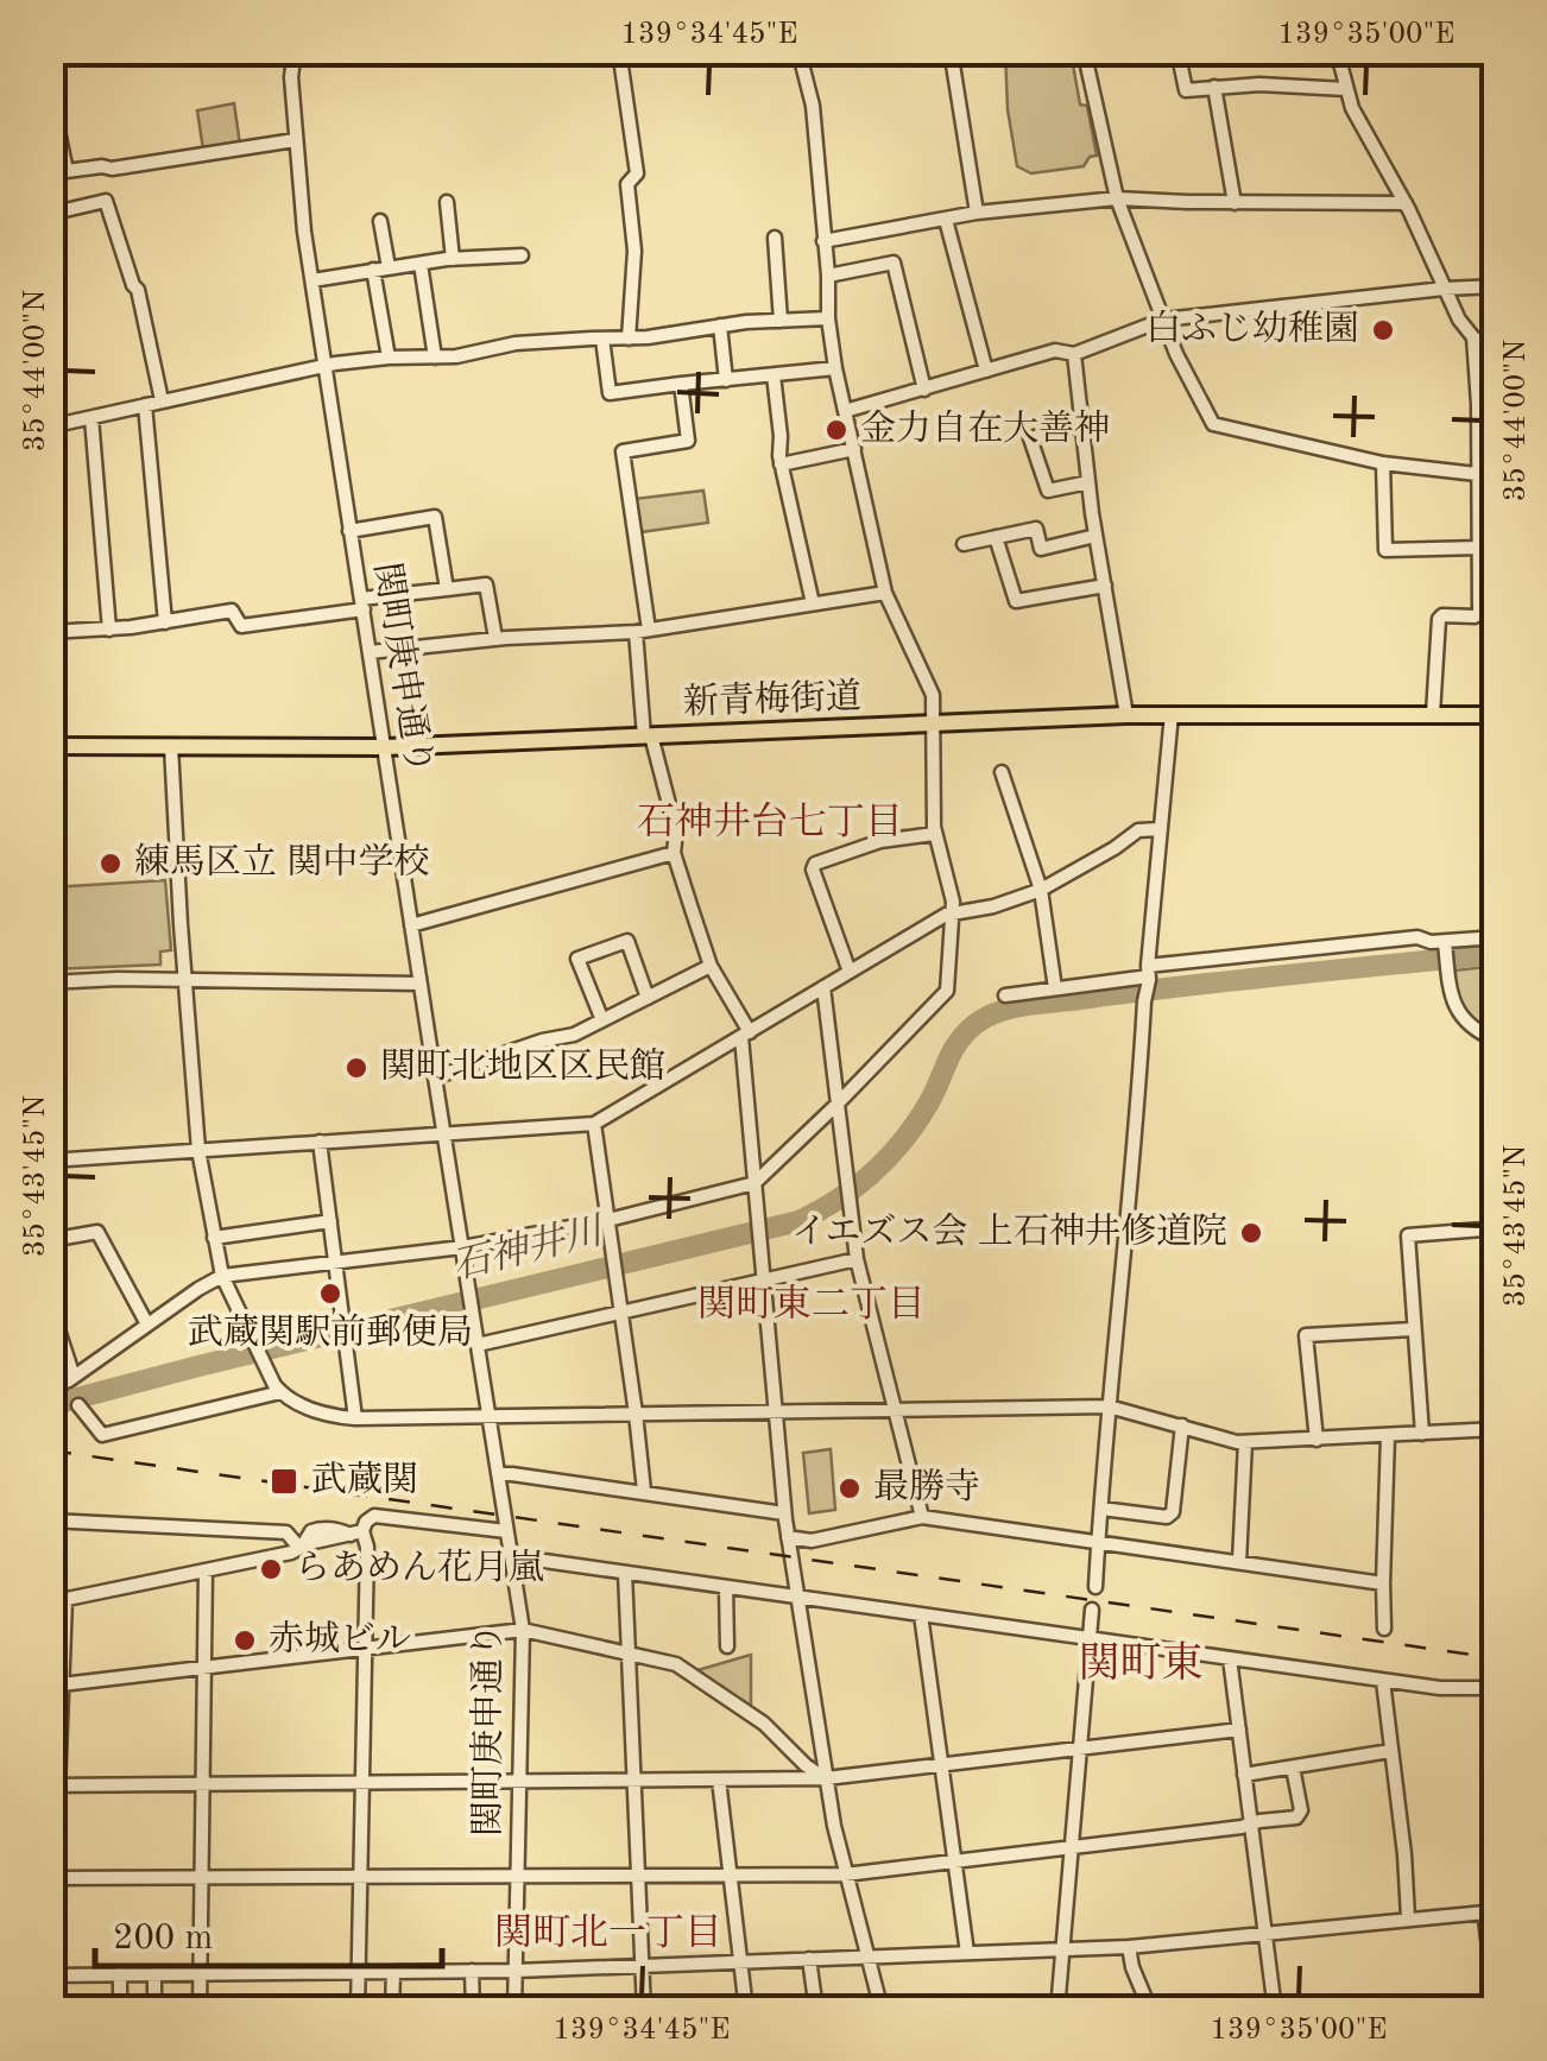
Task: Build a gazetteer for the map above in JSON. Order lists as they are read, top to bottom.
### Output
{
  "streets": {
    "main road": ["新青梅街道"],
    "street": ["関町庚申通り"]
  },
  "crossings": [
    ["関町庚申通り", "新青梅街道"]
  ],
  "districts": [
    "石神井台七丁目",
    "関町東二丁目",
    "関町東",
    "関町北一丁目"
  ],
  "water": ["石神井川"],
  "places": {
    "other": [
      "白ふじ幼稚園",
      "金力自在大善神",
      "練馬区立 関中学校",
      "関町北地区区民館",
      "イエズス会 上石神井修道院",
      "武蔵関駅前郵便局",
      "最勝寺",
      "らあめん花月嵐",
      "赤城ビル"
    ],
    "transit": ["武蔵関"]
  },
  "scale_bar": "200 m",
  "coordinates": [
    "139°34'45\"E",
    "139°35'00\"E",
    "35°44'00\"N",
    "35°43'45\"N"
  ]
}
